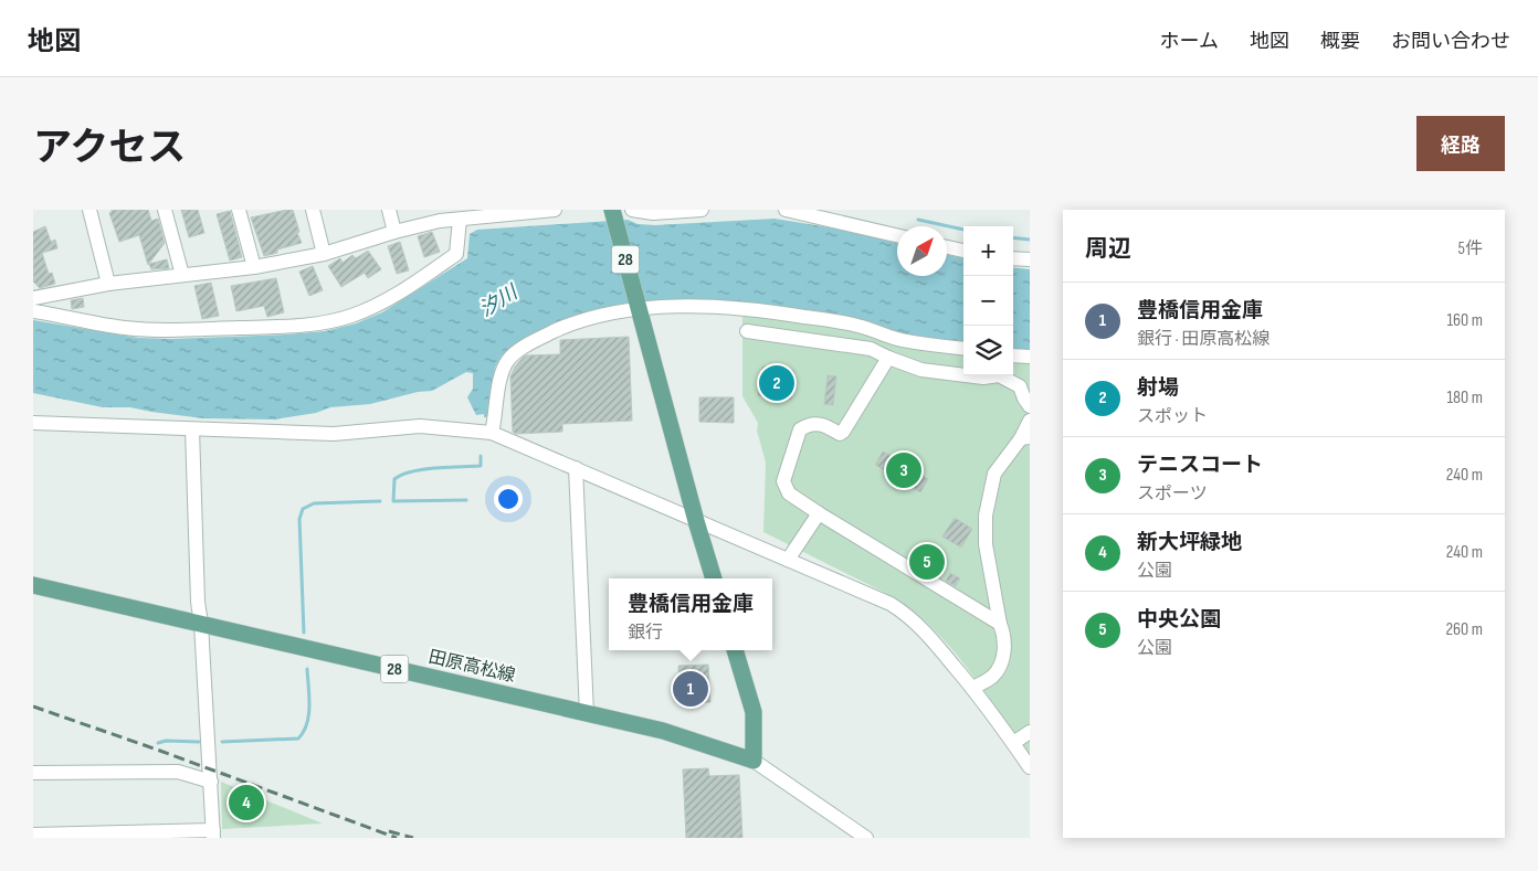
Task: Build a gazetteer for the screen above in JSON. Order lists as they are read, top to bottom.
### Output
{
  "streets": {
    "main road": ["28", "田原高松線"]
  },
  "water": ["汐川"],
  "north": "top right",
  "page": {
    "header": "地図",
    "nav": [
      "ホーム",
      "地図",
      "概要",
      "お問い合わせ"
    ],
    "title": "アクセス",
    "buttons": "経路",
    "heading": ["周辺", "5件"],
    "map_buttons": ["+", "−"],
    "list": [
      {
        "mark": "1",
        "name": "豊橋信用金庫",
        "note": "銀行 · 田原高松線",
        "value": "160 m"
      },
      {
        "mark": "2",
        "name": "射場",
        "note": "スポット",
        "value": "180 m"
      },
      {
        "mark": "3",
        "name": "テニスコート",
        "note": "スポーツ",
        "value": "240 m"
      },
      {
        "mark": "4",
        "name": "新大坪緑地",
        "note": "公園",
        "value": "240 m"
      },
      {
        "mark": "5",
        "name": "中央公園",
        "note": "公園",
        "value": "260 m"
      }
    ],
    "pins": [
      "2",
      "3",
      "5",
      "1",
      "4"
    ],
    "popup": ["豊橋信用金庫", "銀行"]
  }
}
